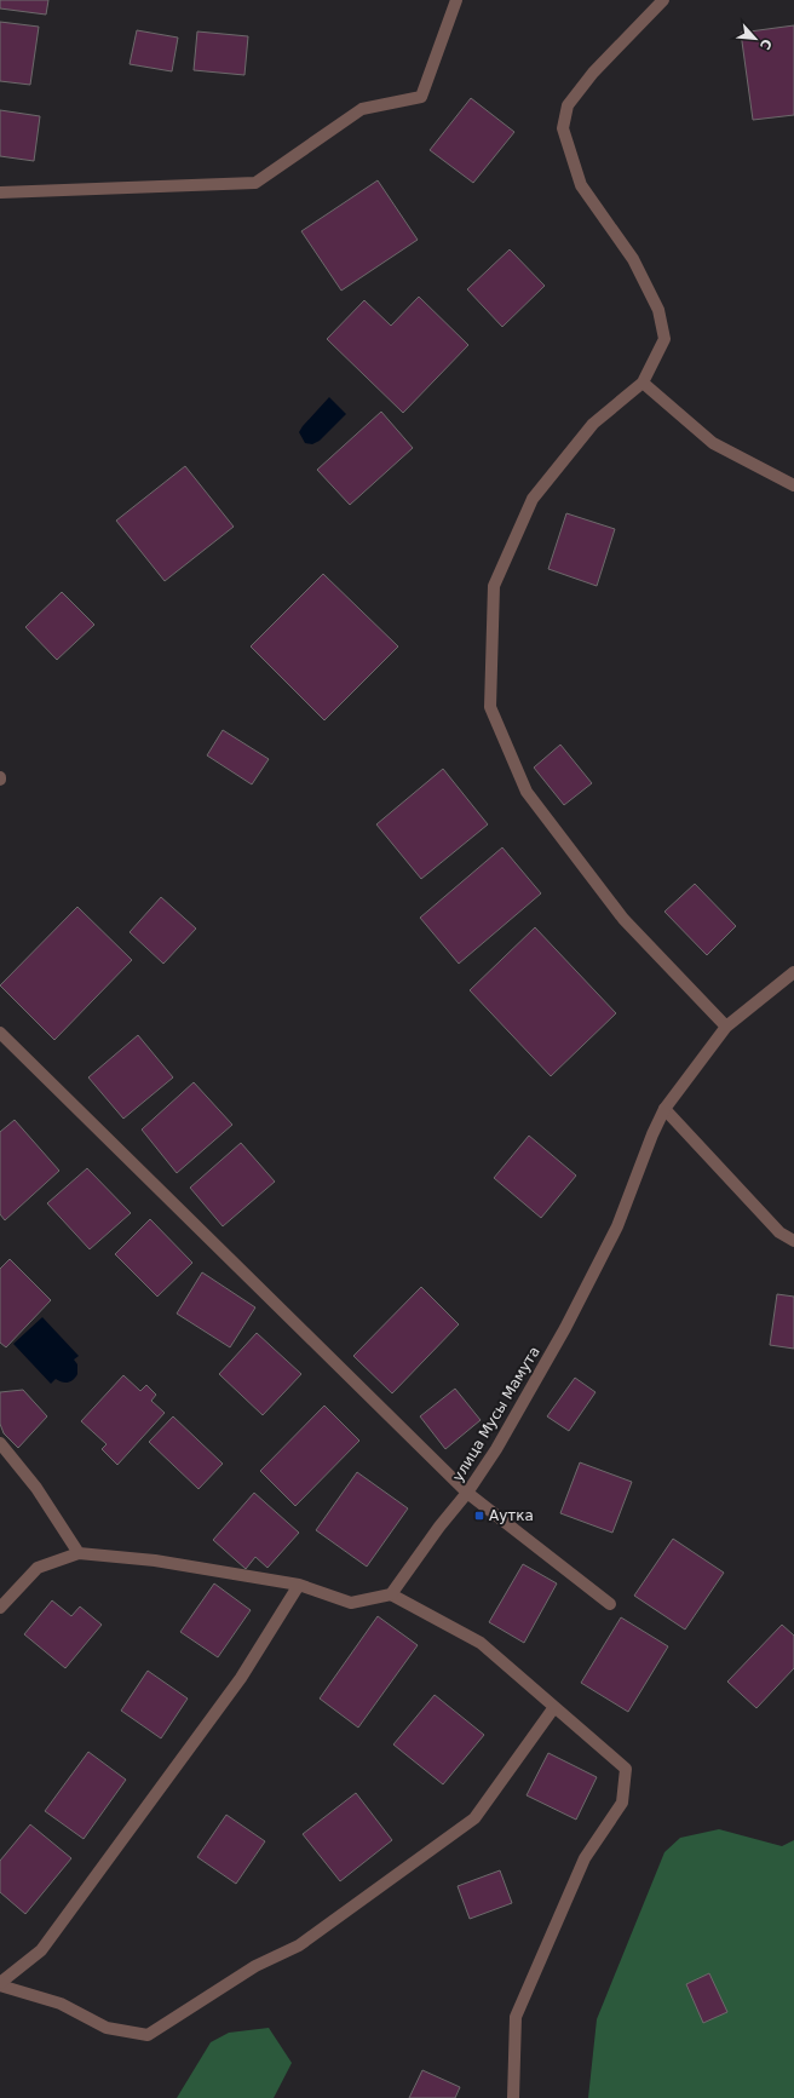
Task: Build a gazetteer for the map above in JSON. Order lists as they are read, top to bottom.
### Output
{
  "streets": {
    "street": ["улица Мусы Мамута"]
  },
  "places": {
    "transit": ["Аутка"]
  },
  "north": "bottom right"
}
